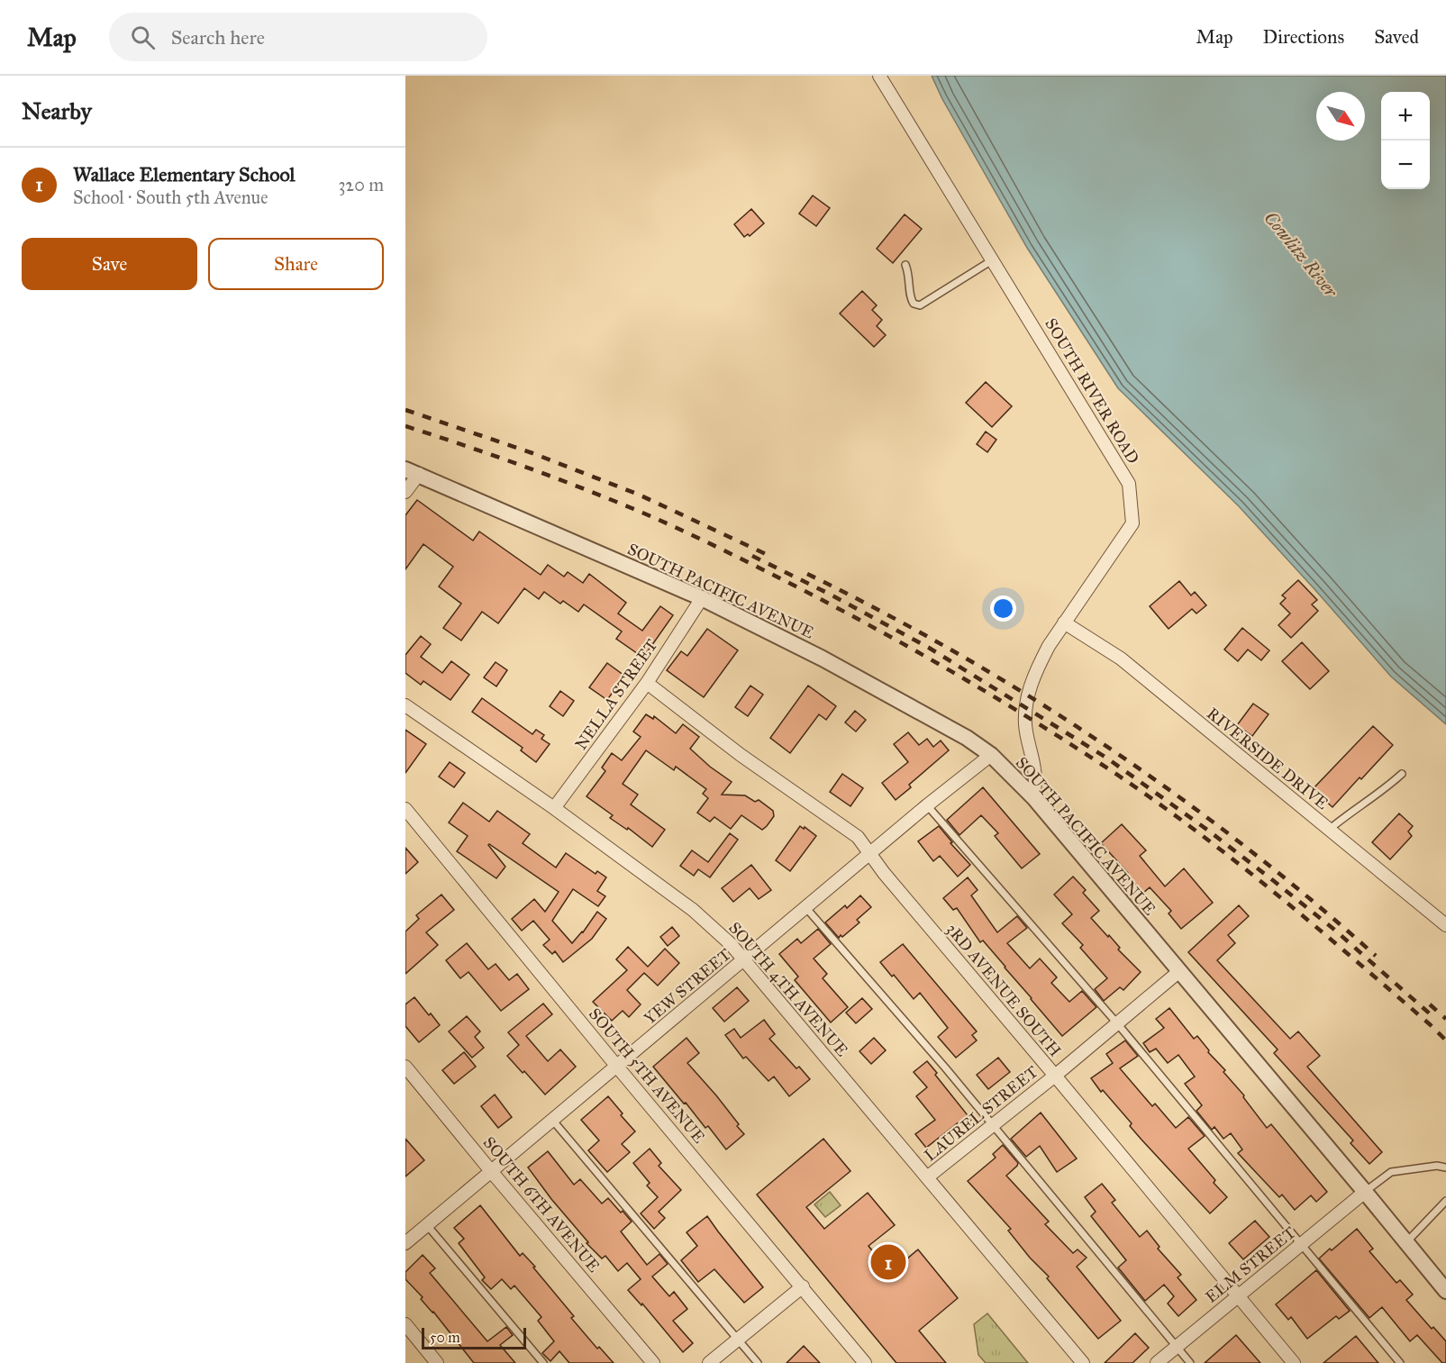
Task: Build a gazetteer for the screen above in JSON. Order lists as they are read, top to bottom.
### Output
{
  "streets": {
    "street": [
      "SOUTH RIVER ROAD",
      "SOUTH PACIFIC AVENUE",
      "NELLA STREET",
      "RIVERSIDE DRIVE",
      "YEW STREET",
      "SOUTH 4TH AVENUE",
      "3RD AVENUE SOUTH",
      "SOUTH 5TH AVENUE",
      "LAUREL STREET",
      "SOUTH 6TH AVENUE",
      "ELM STREET"
    ]
  },
  "crossings": [
    ["SOUTH RIVER ROAD", "SOUTH PACIFIC AVENUE"],
    ["SOUTH RIVER ROAD", "RIVERSIDE DRIVE"],
    ["SOUTH PACIFIC AVENUE", "NELLA STREET"],
    ["SOUTH PACIFIC AVENUE", "YEW STREET"],
    ["SOUTH PACIFIC AVENUE", "LAUREL STREET"],
    ["SOUTH PACIFIC AVENUE", "ELM STREET"],
    ["NELLA STREET", "SOUTH 4TH AVENUE"],
    ["NELLA STREET", "3RD AVENUE SOUTH"],
    ["YEW STREET", "SOUTH 4TH AVENUE"],
    ["YEW STREET", "3RD AVENUE SOUTH"],
    ["YEW STREET", "SOUTH 5TH AVENUE"],
    ["YEW STREET", "SOUTH 6TH AVENUE"],
    ["SOUTH 4TH AVENUE", "LAUREL STREET"],
    ["3RD AVENUE SOUTH", "LAUREL STREET"],
    ["3RD AVENUE SOUTH", "ELM STREET"]
  ],
  "water": ["Cowlitz River"],
  "scale_bar": "50 m",
  "north": "bottom right",
  "page": {
    "header": "Map",
    "search": "Search here",
    "nav": ["Map", "Directions", "Saved"],
    "heading": "Nearby",
    "map_buttons": ["+", "−"],
    "list": [
      {
        "mark": "1",
        "name": "Wallace Elementary School",
        "note": "School · South 5th Avenue",
        "value": "320 m"
      }
    ],
    "buttons": ["Save", "Share"],
    "pins": "1",
    "scale": "50 m"
  }
}
